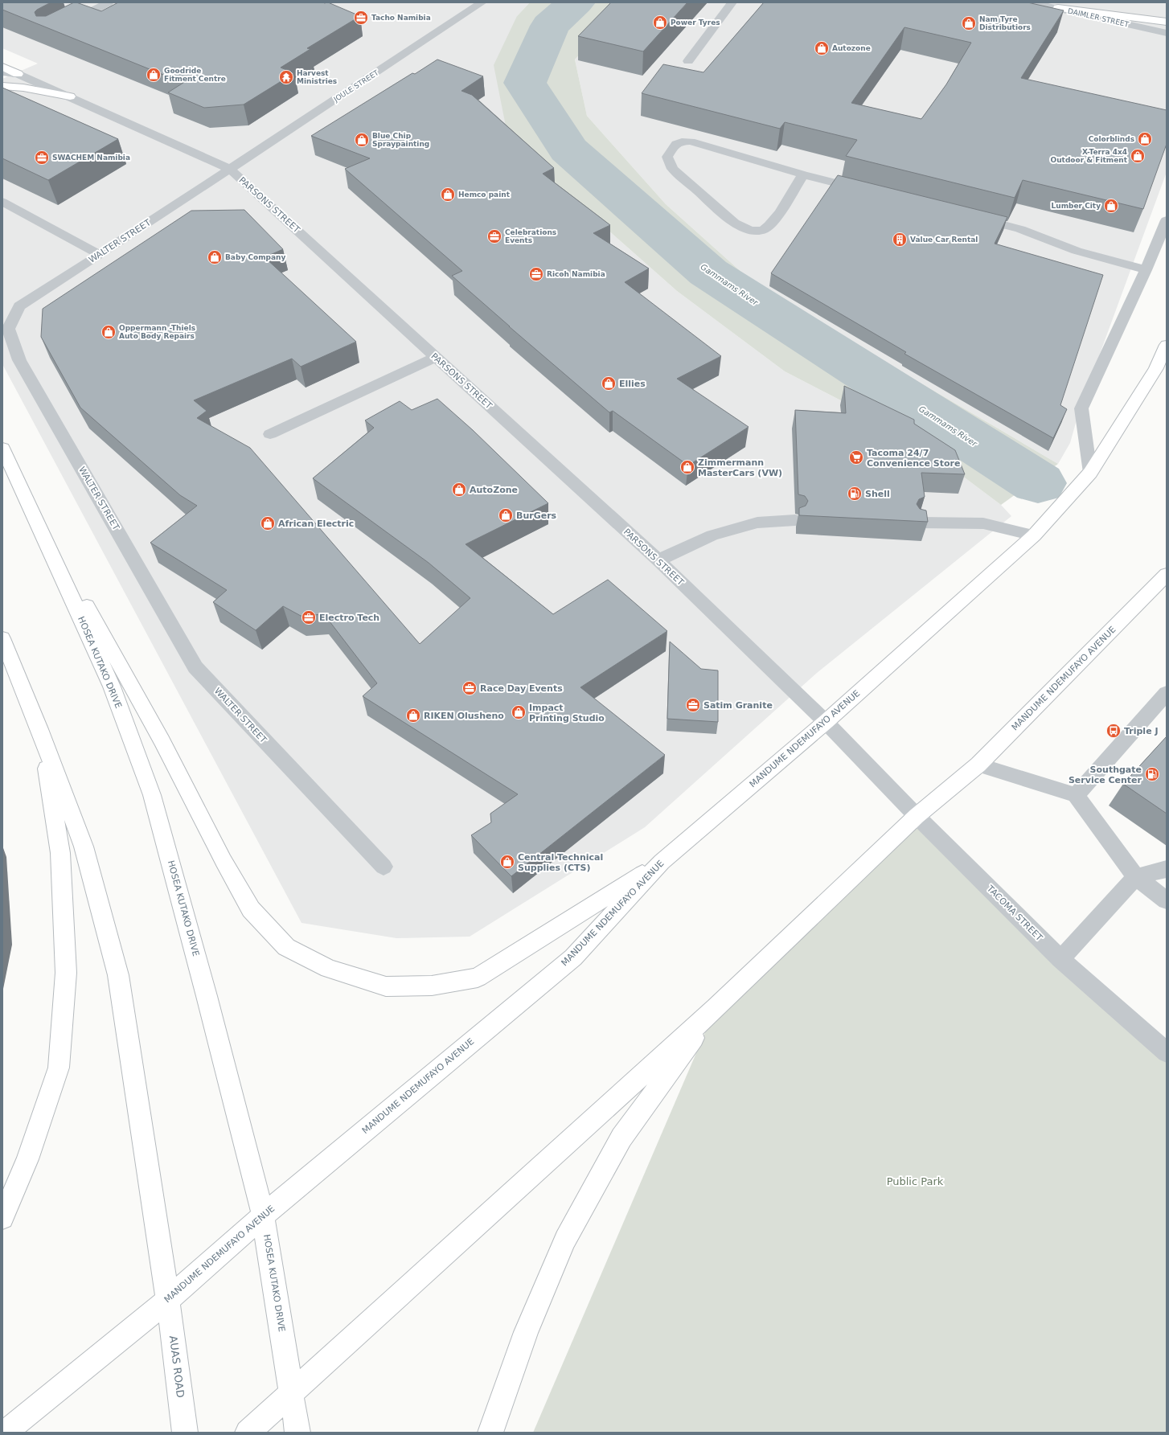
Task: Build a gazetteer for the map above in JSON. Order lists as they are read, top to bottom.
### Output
{
  "streets": {
    "main road": ["HOSEA KUTAKO DRIVE", "MANDUME NDEMUFAYO AVENUE", "AUAS ROAD"],
    "street": [
      "DAIMLER STREET",
      "JOULE STREET",
      "PARSONS STREET",
      "WALTER STREET",
      "TACOMA STREET"
    ]
  },
  "crossings": [
    ["JOULE STREET", "PARSONS STREET"],
    ["JOULE STREET", "WALTER STREET"],
    ["PARSONS STREET", "WALTER STREET"],
    ["PARSONS STREET", "MANDUME NDEMUFAYO AVENUE"],
    ["PARSONS STREET", "TACOMA STREET"],
    ["HOSEA KUTAKO DRIVE", "MANDUME NDEMUFAYO AVENUE"],
    ["MANDUME NDEMUFAYO AVENUE", "TACOMA STREET"],
    ["MANDUME NDEMUFAYO AVENUE", "AUAS ROAD"]
  ],
  "water": ["Gammams River"],
  "parks": ["Public Park"],
  "places": {
    "office": [
      "Tacho Namibia",
      "SWACHEM Namibia",
      "Celebrations Events",
      "Ricoh Namibia",
      "Electro Tech",
      "Race Day Events",
      "Satim Granite"
    ],
    "shop": [
      "Power Tyres",
      "Nam Tyre Distributiors",
      "Autozone",
      "Goodride Fitment Centre",
      "Colorblinds",
      "Blue Chip Spraypainting",
      "X-Terra 4x4 Outdoor & Fitment",
      "Hemco paint",
      "Lumber City",
      "Baby Company",
      "Oppermann -Thiels Auto Body Repairs",
      "Ellies",
      "Zimmermann MasterCars (VW)",
      "AutoZone",
      "BurGers",
      "African Electric",
      "Impact Printing Studio",
      "RIKEN Olusheno",
      "Central Technical Supplies (CTS)"
    ],
    "temple": ["Harvest Ministries"],
    "building": ["Value Car Rental"],
    "supermarket": ["Tacoma 24/7 Convenience Store"],
    "fuel station": ["Shell", "Southgate Service Center"],
    "bus stop": ["Triple J"]
  }
}
